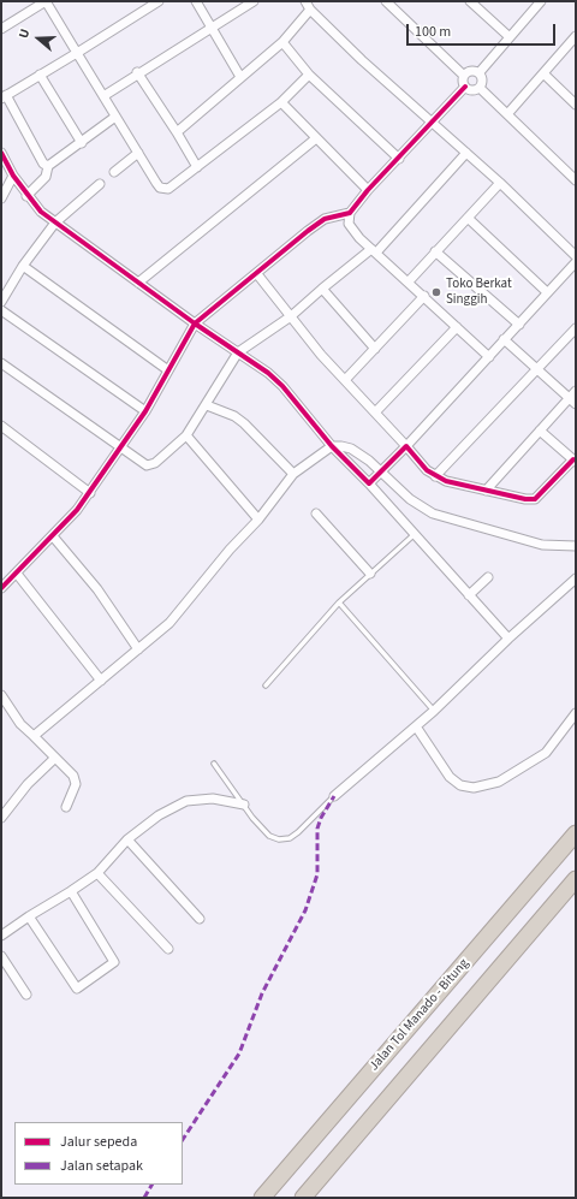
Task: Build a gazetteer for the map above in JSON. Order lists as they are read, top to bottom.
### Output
{
  "streets": {
    "highway": ["Jalan Tol Manado - Bitung"]
  },
  "places": ["Toko Berkat Singgih"],
  "legend": ["Jalur sepeda", "Jalan setapak"],
  "scale_bar": "100 m",
  "north": "left"
}
